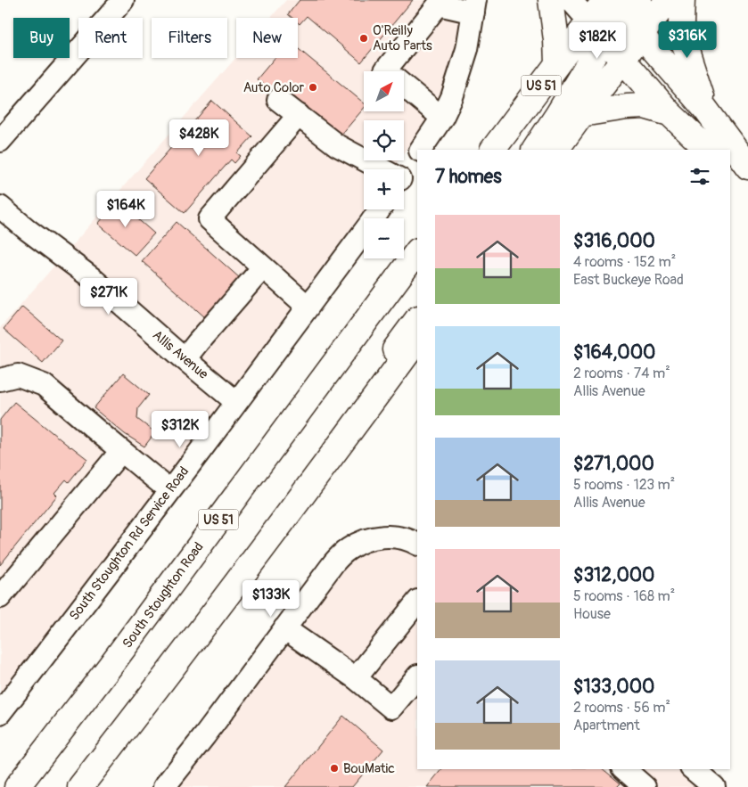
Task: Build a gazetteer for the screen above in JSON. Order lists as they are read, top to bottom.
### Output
{
  "streets": {
    "main road": ["US 51", "South Stoughton Road"],
    "street": ["Allis Avenue", "South Stoughton Rd Service Road"]
  },
  "crossings": [
    ["Allis Avenue", "South Stoughton Rd Service Road"]
  ],
  "places": ["O'Reilly Auto Parts", "Auto Color", "BouMatic"],
  "north": "top right",
  "page": {
    "chip": [
      "Buy",
      "Rent",
      "Filters",
      "New"
    ],
    "price": [
      "$316K",
      "$182K",
      "$428K",
      "$164K",
      "$271K",
      "$312K",
      "$133K"
    ],
    "map_buttons": ["+", "−"],
    "heading": "7 homes",
    "list": [
      {
        "name": "$316,000",
        "note": "4 rooms · 152 m² · East Buckeye Road"
      },
      {
        "name": "$164,000",
        "note": "2 rooms · 74 m² · Allis Avenue"
      },
      {
        "name": "$271,000",
        "note": "5 rooms · 123 m² · Allis Avenue"
      },
      {
        "name": "$312,000",
        "note": "5 rooms · 168 m² · House"
      },
      {
        "name": "$133,000",
        "note": "2 rooms · 56 m² · Apartment"
      }
    ]
  }
}
